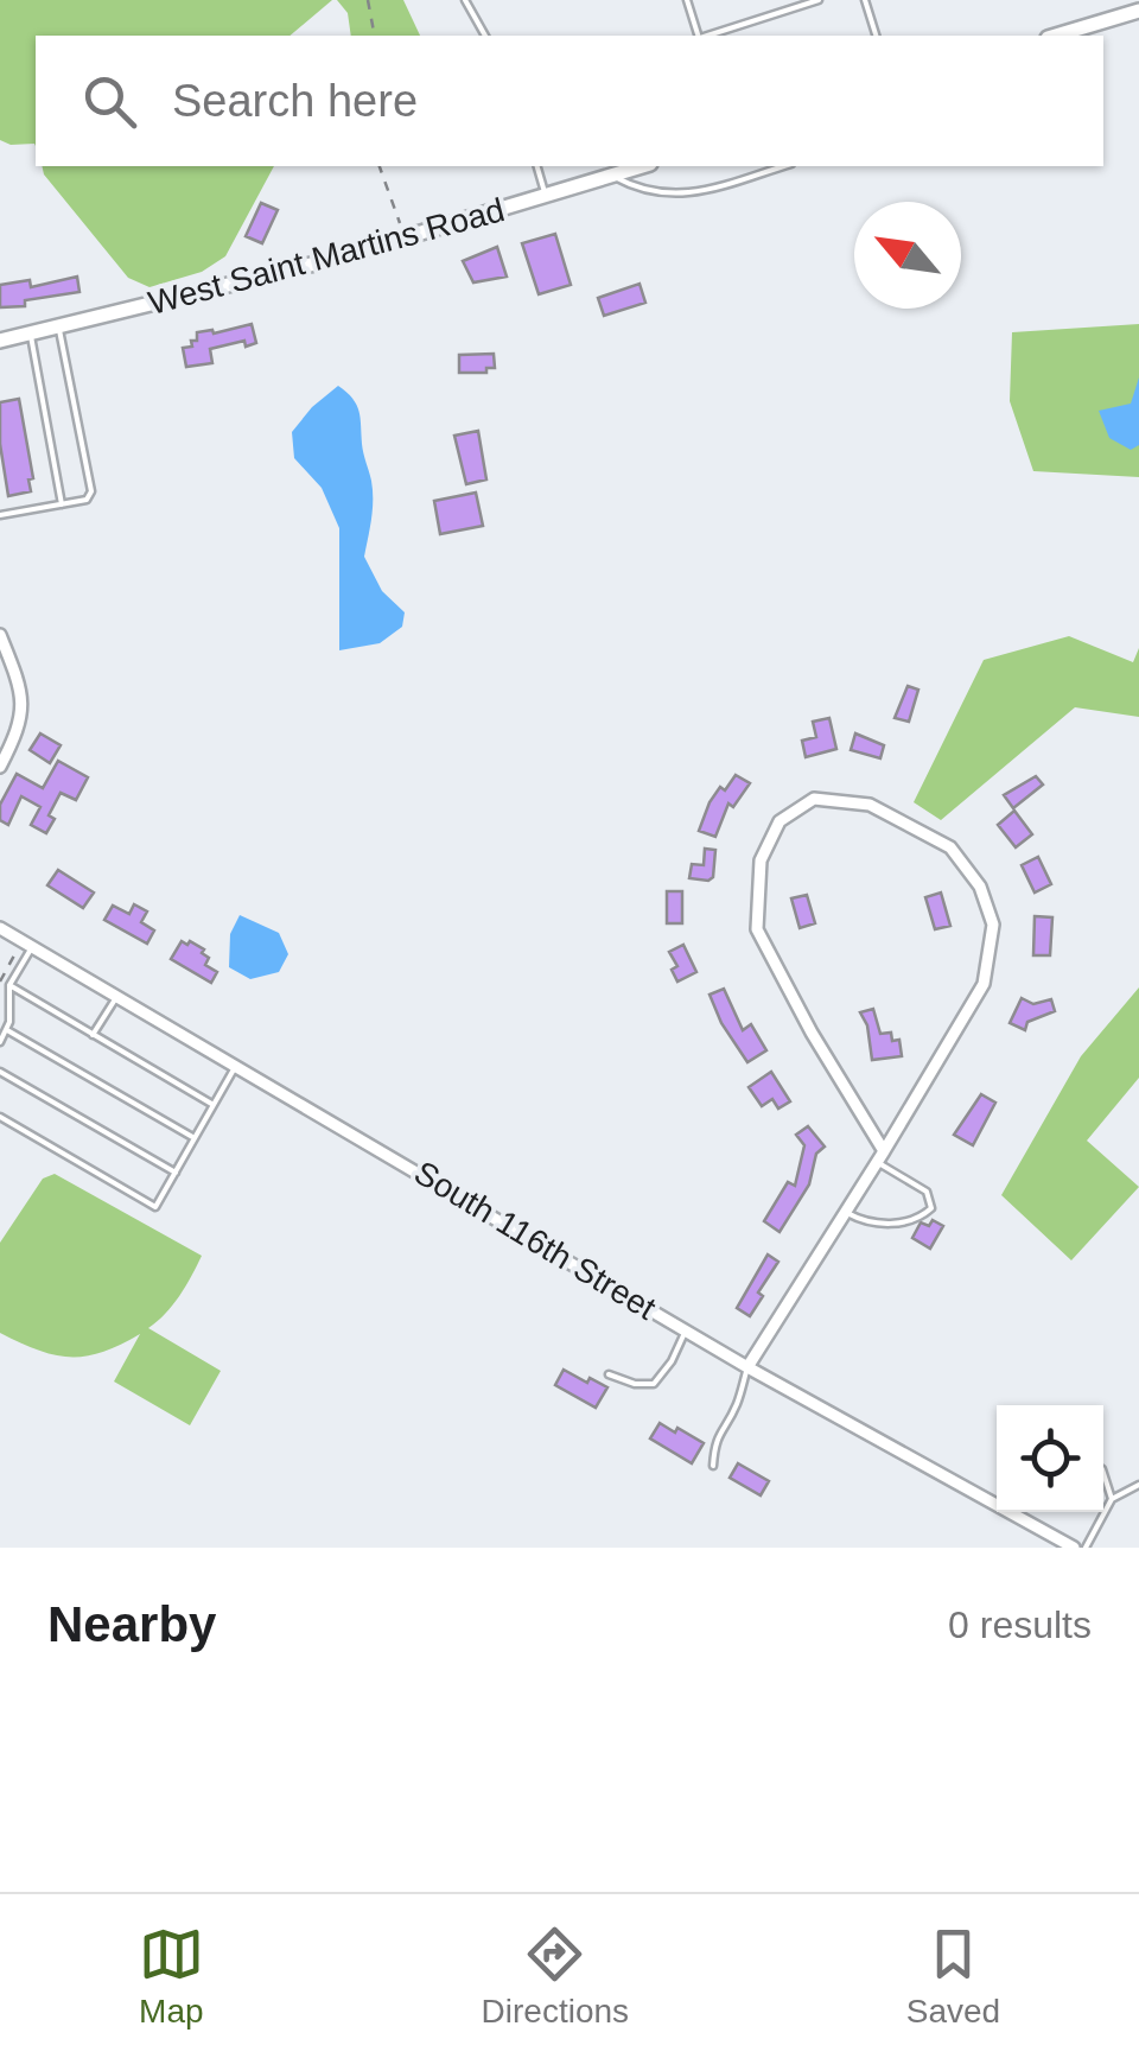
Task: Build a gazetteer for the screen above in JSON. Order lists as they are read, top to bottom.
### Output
{
  "streets": {
    "street": ["West Saint Martins Road", "South 116th Street"]
  },
  "north": "top left",
  "page": {
    "search": "Search here",
    "heading": ["Nearby", "0 results"],
    "nav": ["Map", "Directions", "Saved"]
  }
}
